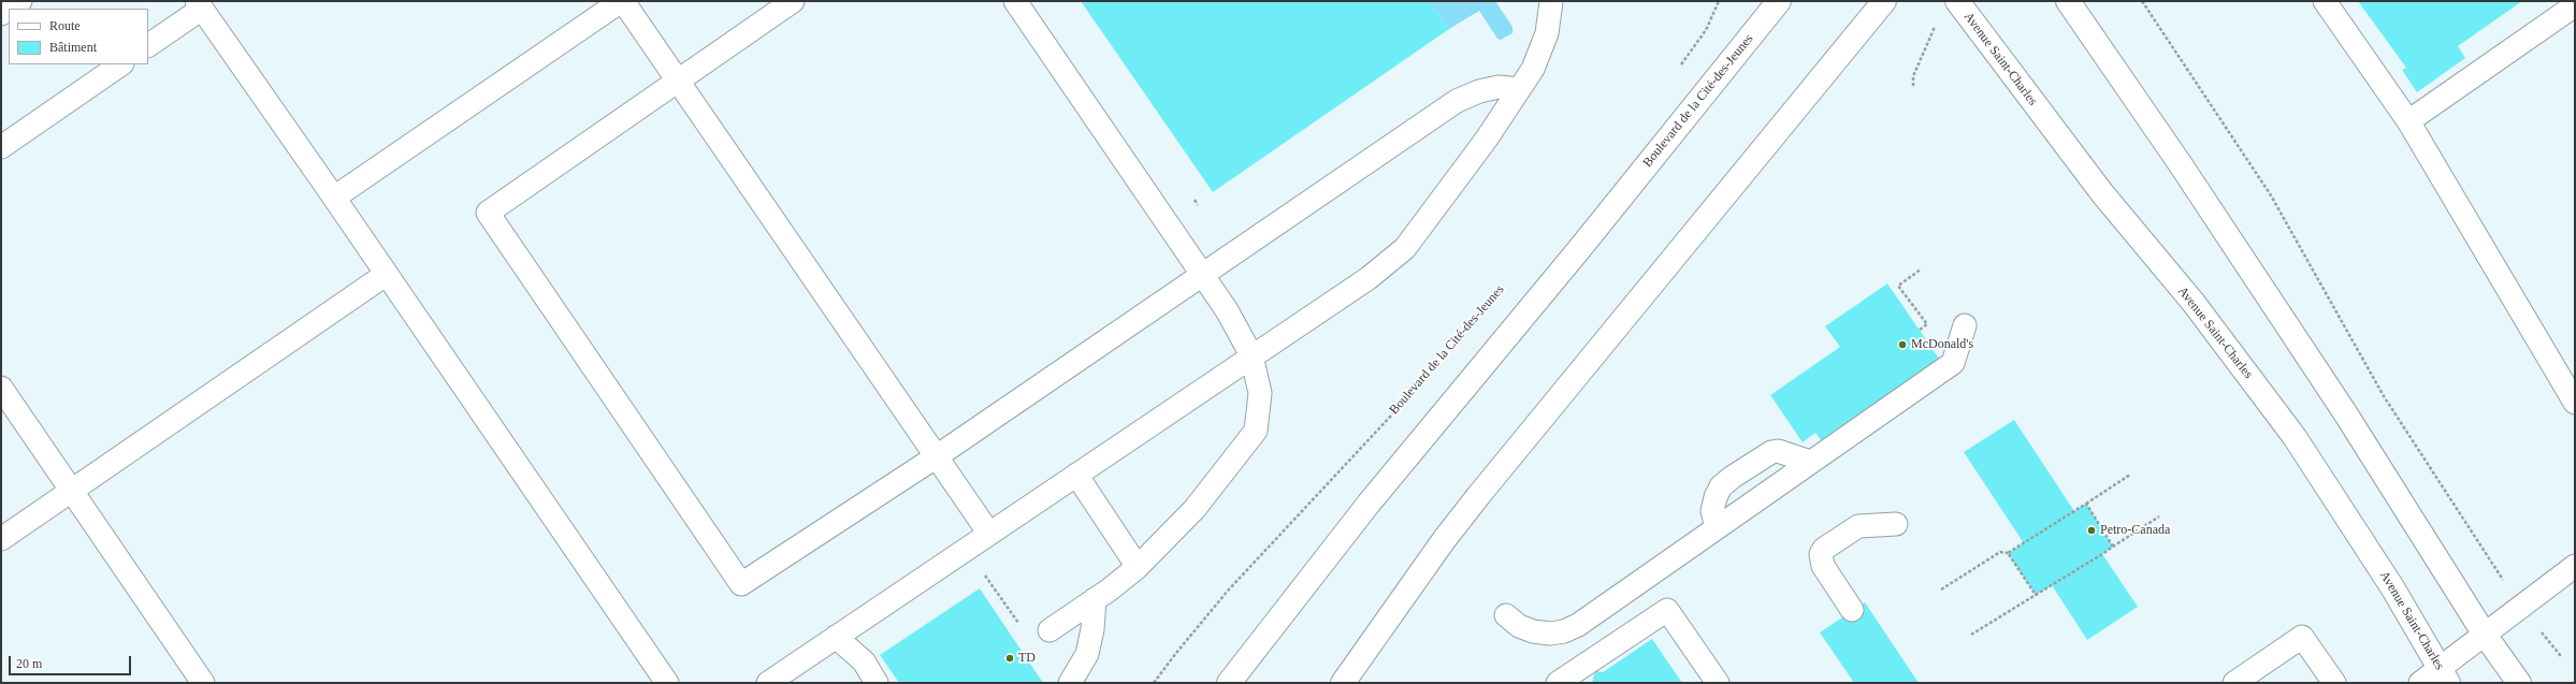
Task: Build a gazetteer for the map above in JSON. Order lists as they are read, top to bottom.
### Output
{
  "streets": {
    "main road": ["Avenue Saint-Charles", "Boulevard de la Cité-des-Jeunes"]
  },
  "places": ["McDonald's", "Petro-Canada", "TD"],
  "legend": ["Route", "Bâtiment"],
  "scale_bar": "20 m"
}
